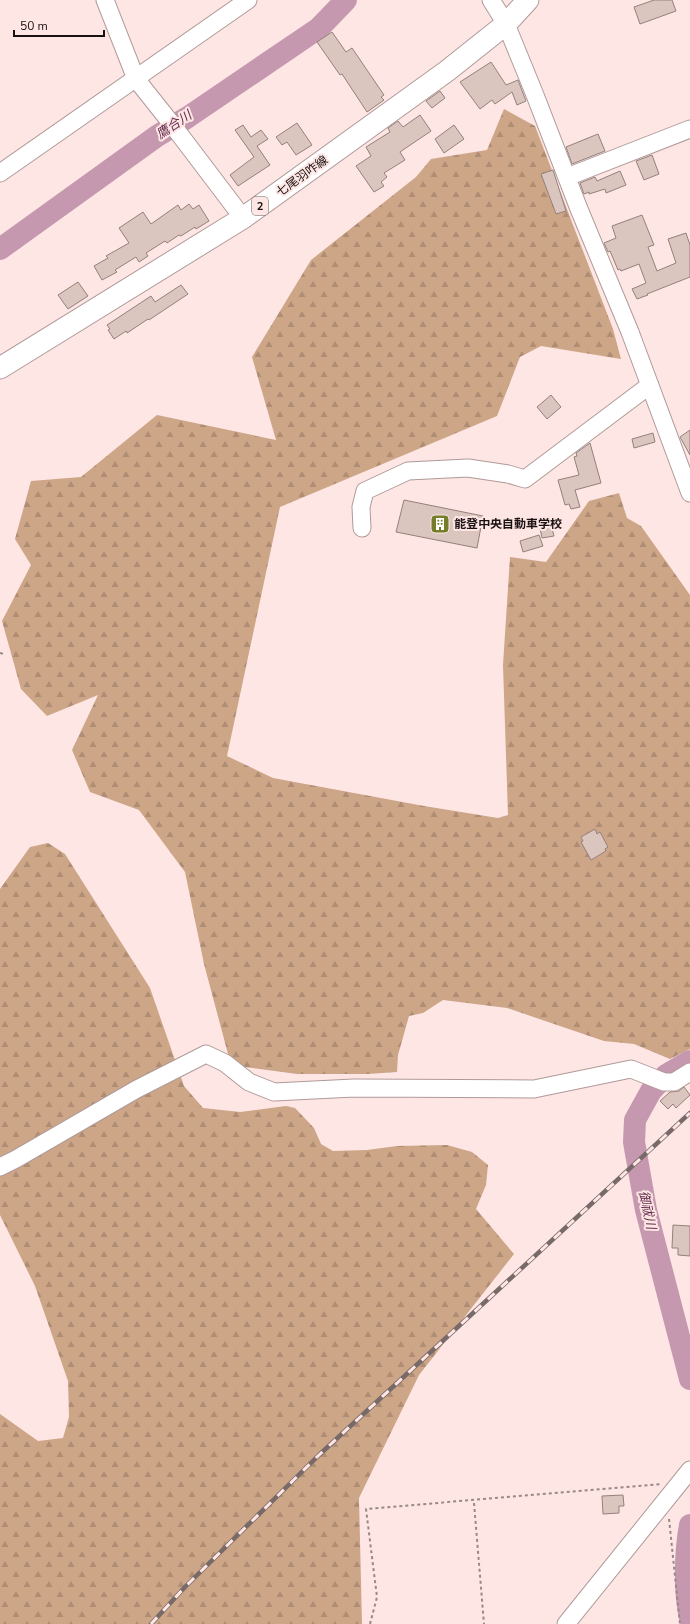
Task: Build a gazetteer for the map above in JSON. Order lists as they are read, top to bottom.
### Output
{
  "streets": {
    "main road": ["七尾羽咋線", "2"]
  },
  "water": ["鷹合川", "御祓川"],
  "places": {
    "building": ["能登中央自動車学校"]
  },
  "scale_bar": "50 m"
}
